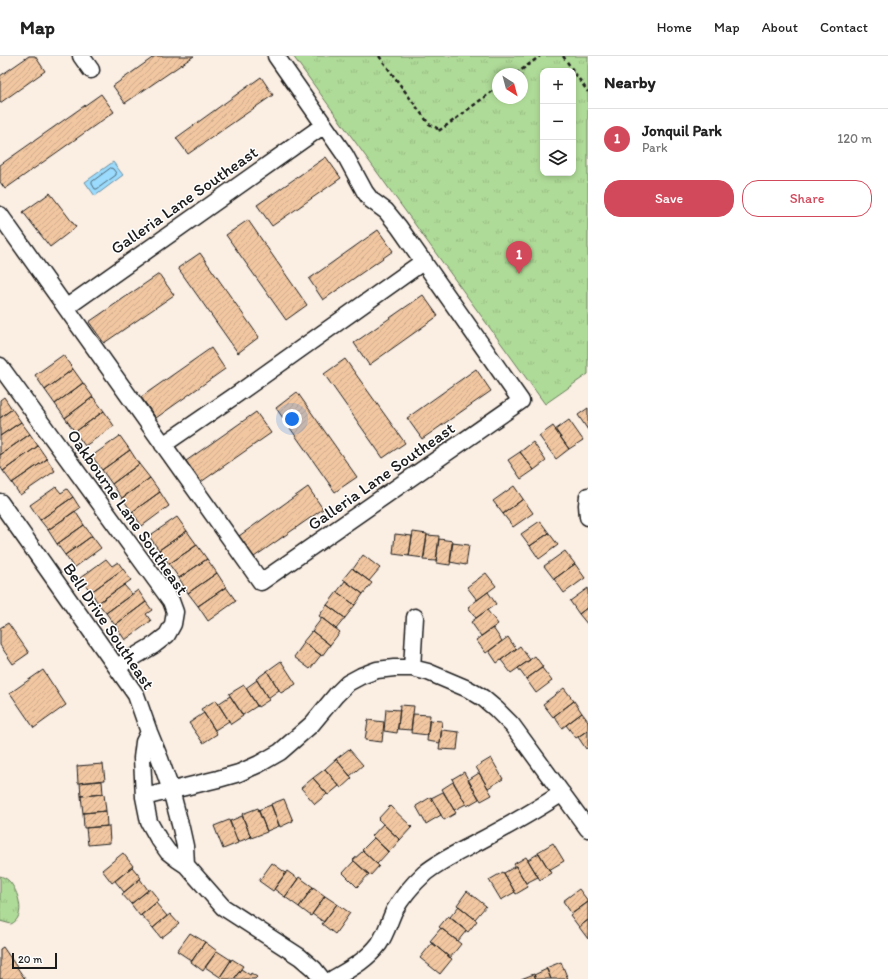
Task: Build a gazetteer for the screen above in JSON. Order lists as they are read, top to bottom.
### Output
{
  "streets": {
    "street": ["Galleria Lane Southeast", "Oakbourne Lane Southeast", "Bell Drive Southeast"]
  },
  "crossings": [
    ["Oakbourne Lane Southeast", "Bell Drive Southeast"]
  ],
  "scale_bar": "20 m",
  "north": "bottom right",
  "page": {
    "header": "Map",
    "nav": [
      "Home",
      "Map",
      "About",
      "Contact"
    ],
    "heading": "Nearby",
    "map_buttons": ["+", "−"],
    "list": [
      {
        "mark": "1",
        "name": "Jonquil Park",
        "note": "Park",
        "value": "120 m"
      }
    ],
    "buttons": ["Save", "Share"],
    "pins": "1",
    "scale": "20 m"
  }
}
